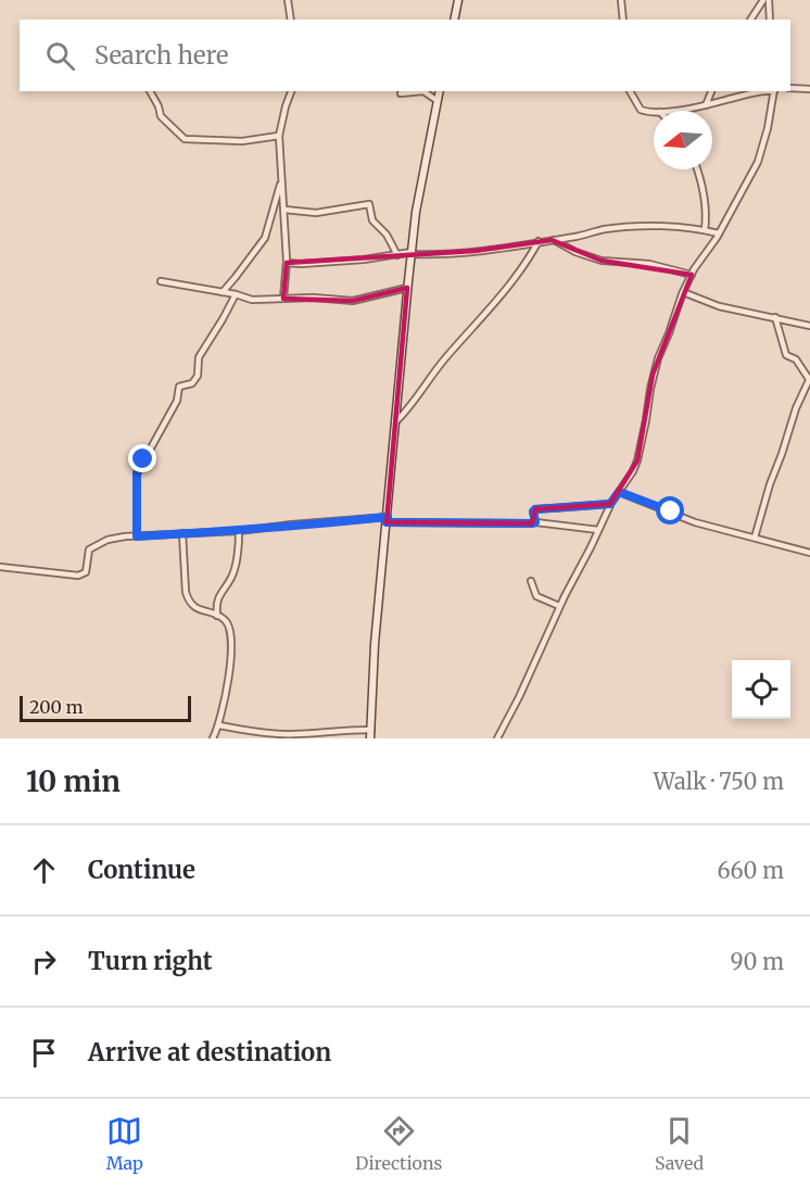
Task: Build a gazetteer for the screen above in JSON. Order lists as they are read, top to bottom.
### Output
{
  "scale_bar": "200 m",
  "north": "left",
  "page": {
    "search": "Search here",
    "scale": "200 m",
    "heading": ["10 min", "Walk · 750 m"],
    "list": [
      ["Continue", "660 m"],
      ["Turn right", "90 m"],
      "Arrive at destination"
    ],
    "nav": ["Map", "Directions", "Saved"]
  }
}
